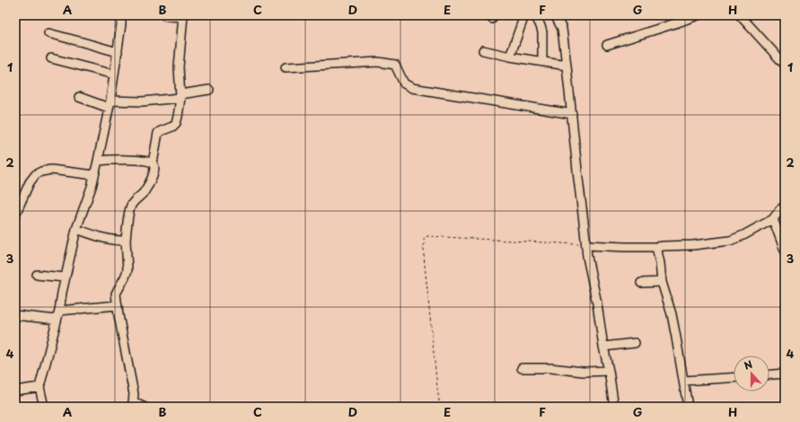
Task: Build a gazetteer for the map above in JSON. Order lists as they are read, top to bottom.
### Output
{
  "north": "top",
  "grid": {
    "columns": [
      "A",
      "B",
      "C",
      "D",
      "E",
      "F",
      "G",
      "H"
    ],
    "rows": [
      "1",
      "2",
      "3",
      "4"
    ]
  }
}
